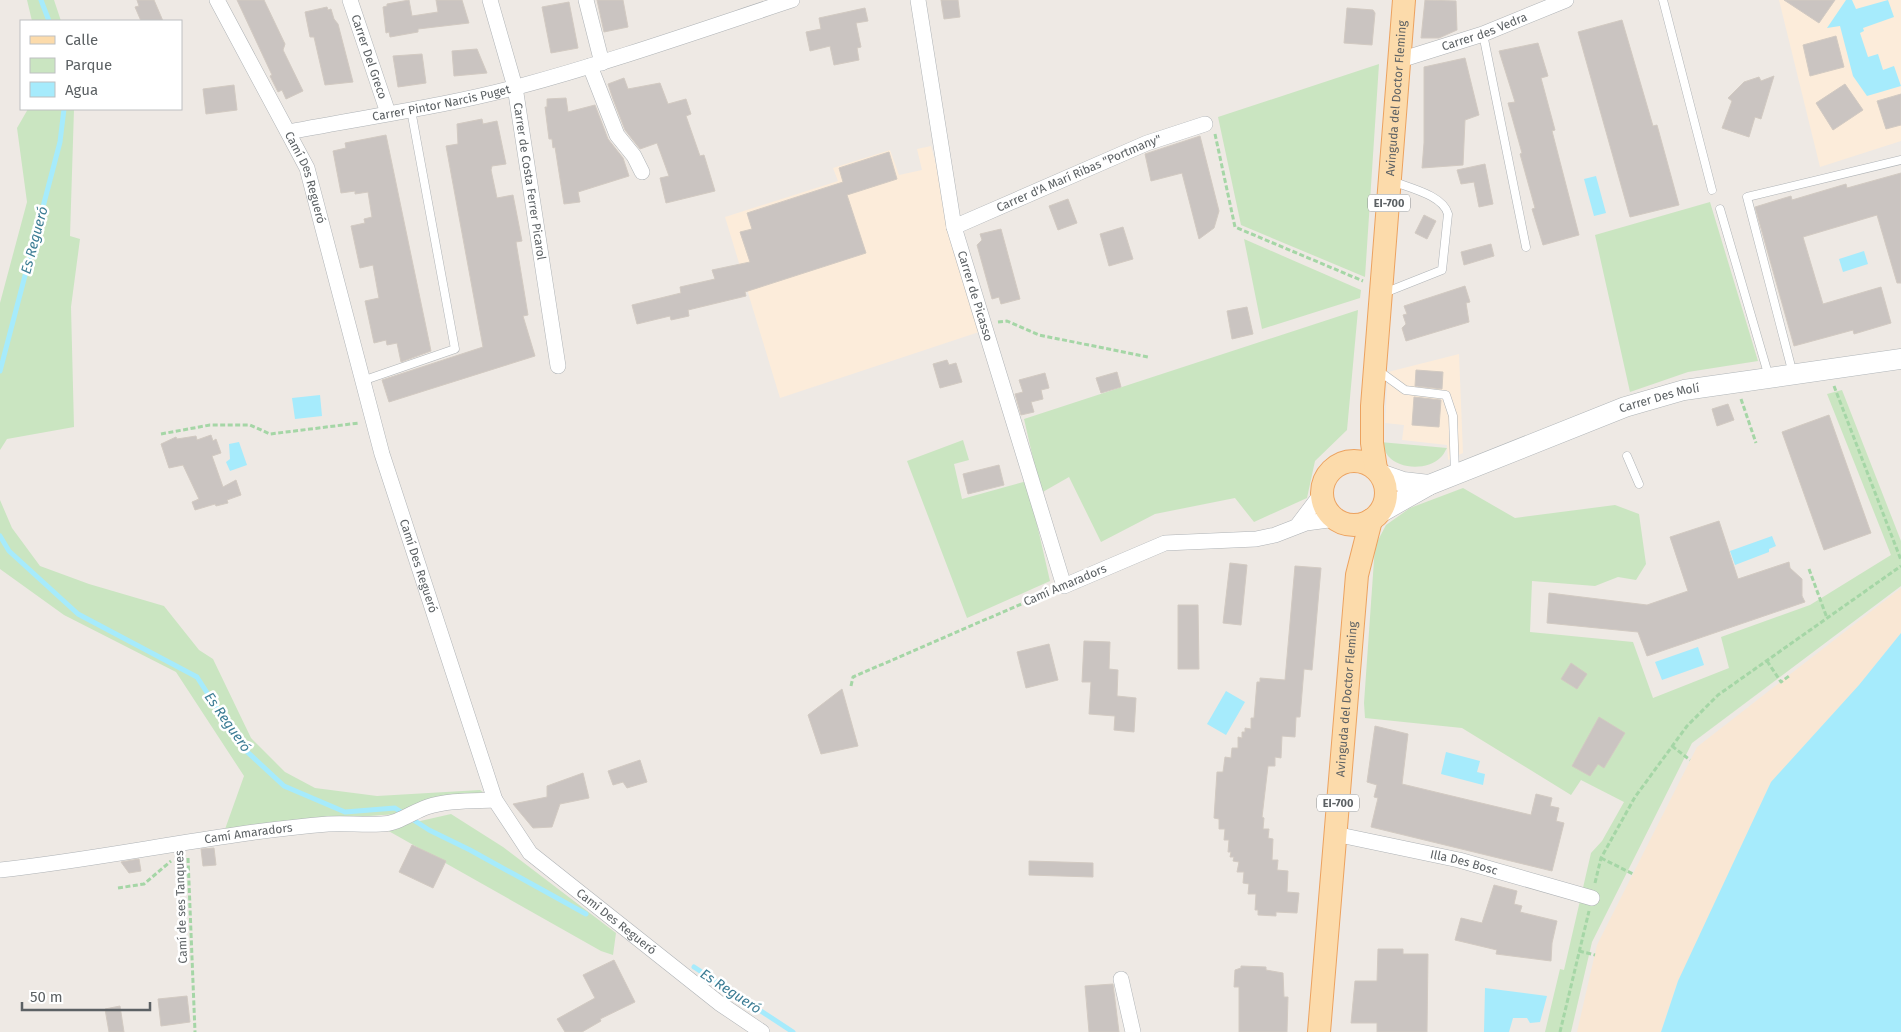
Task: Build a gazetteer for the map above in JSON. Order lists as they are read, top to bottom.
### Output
{
  "streets": {
    "main road": ["Avinguda del Doctor Fleming", "EI-700"],
    "street": [
      "Carrer des Vedra",
      "Carrer Del Greco",
      "Carrer Pintor Narcis Puget",
      "Carrer d'A Marí Ribas \"Portmany\"",
      "Camí Des Regueró",
      "Carrer de Costa Ferrer Picarol",
      "Carrer de Picasso",
      "Carrer Des Molí",
      "Camí Amaradors",
      "Illa Des Bosc"
    ],
    "path": ["Camí de ses Tanques"]
  },
  "crossings": [
    ["Carrer des Vedra", "Avinguda del Doctor Fleming"],
    ["Carrer Del Greco", "Carrer Pintor Narcis Puget"],
    ["Avinguda del Doctor Fleming", "Carrer Des Molí"],
    ["Avinguda del Doctor Fleming", "Camí Amaradors"],
    ["Avinguda del Doctor Fleming", "Illa Des Bosc"],
    ["Carrer Pintor Narcis Puget", "Camí Des Regueró"],
    ["Carrer Pintor Narcis Puget", "Carrer de Costa Ferrer Picarol"],
    ["Carrer d'A Marí Ribas \"Portmany\"", "Carrer de Picasso"],
    ["Camí Des Regueró", "Camí Amaradors"],
    ["Carrer de Picasso", "Camí Amaradors"],
    ["Carrer Des Molí", "Camí Amaradors"],
    ["Camí Amaradors", "Camí de ses Tanques"]
  ],
  "water": ["Es Regueró"],
  "legend": ["Calle", "Parque", "Agua"],
  "scale_bar": "50 m"
}
